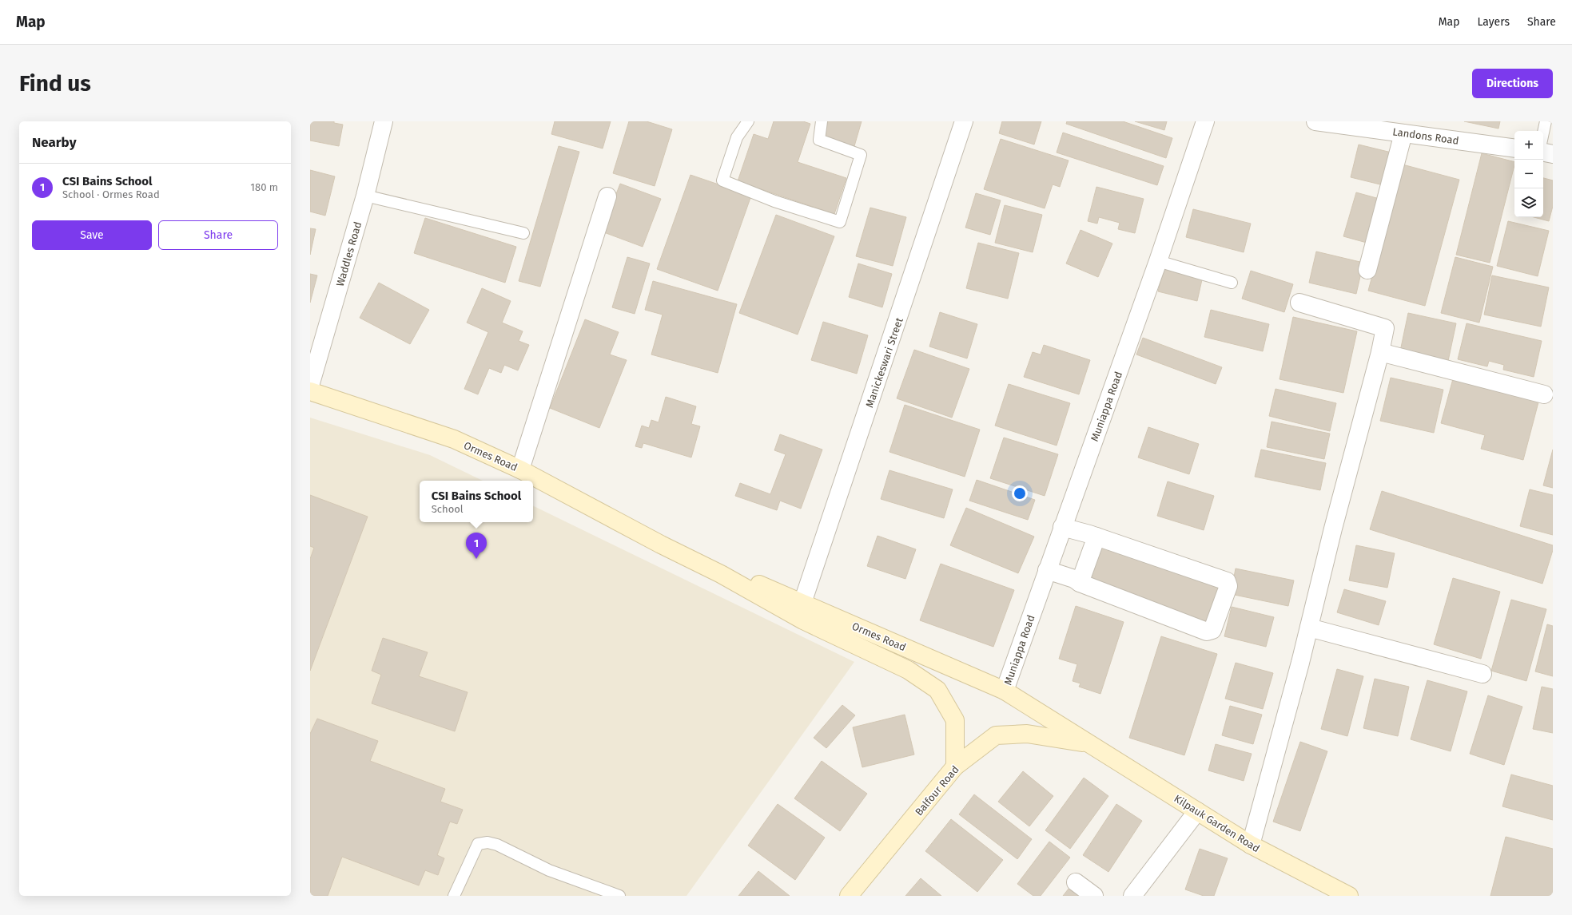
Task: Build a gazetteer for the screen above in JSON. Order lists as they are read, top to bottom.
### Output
{
  "streets": {
    "street": [
      "Landons Road",
      "Waddles Road",
      "Manickeswari Street",
      "Muniappa Road",
      "Ormes Road",
      "Balfour Road",
      "Kilpauk Garden Road"
    ]
  },
  "crossings": [
    ["Manickeswari Street", "Ormes Road"],
    ["Muniappa Road", "Ormes Road"],
    ["Ormes Road", "Balfour Road"],
    ["Ormes Road", "Kilpauk Garden Road"],
    ["Balfour Road", "Kilpauk Garden Road"]
  ],
  "page": {
    "header": "Map",
    "nav": ["Map", "Layers", "Share"],
    "buttons": [
      "Directions",
      ["Save", "Share"]
    ],
    "title": "Find us",
    "heading": "Nearby",
    "map_buttons": ["+", "−"],
    "list": [
      {
        "mark": "1",
        "name": "CSI Bains School",
        "note": "School · Ormes Road",
        "value": "180 m"
      }
    ],
    "popup": ["CSI Bains School", "School"],
    "pins": "1"
  }
}
